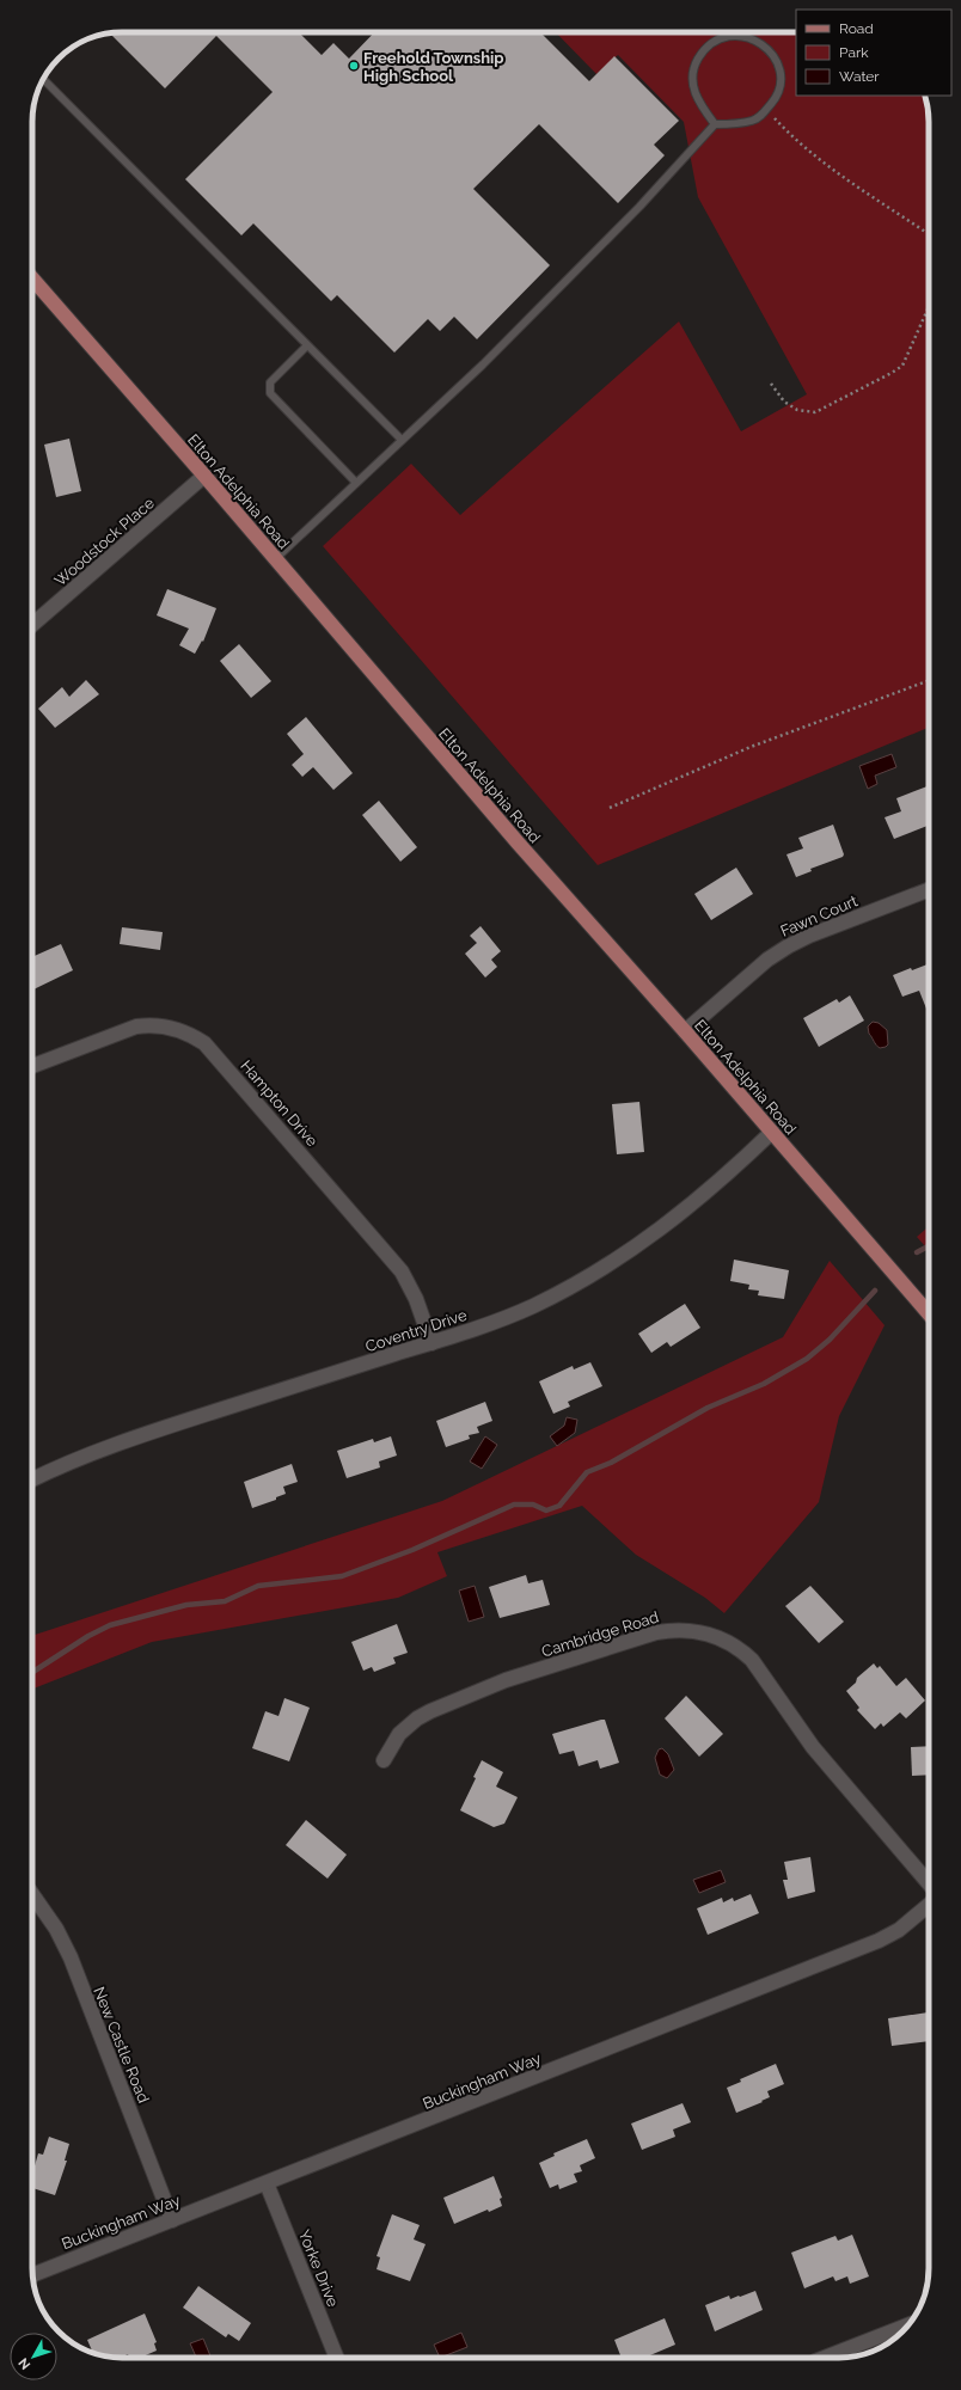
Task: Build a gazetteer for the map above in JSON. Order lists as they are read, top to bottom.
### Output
{
  "streets": {
    "main road": ["Elton Adelphia Road"],
    "street": [
      "Woodstock Place",
      "Fawn Court",
      "Hampton Drive",
      "Coventry Drive",
      "Cambridge Road",
      "New Castle Road",
      "Buckingham Way",
      "Yorke Drive"
    ]
  },
  "crossings": [
    ["Elton Adelphia Road", "Woodstock Place"],
    ["Elton Adelphia Road", "Fawn Court"],
    ["Elton Adelphia Road", "Coventry Drive"],
    ["Hampton Drive", "Coventry Drive"],
    ["New Castle Road", "Buckingham Way"],
    ["Buckingham Way", "Yorke Drive"]
  ],
  "places": ["Freehold Township High School"],
  "legend": ["Road", "Park", "Water"],
  "north": "bottom left"
}
